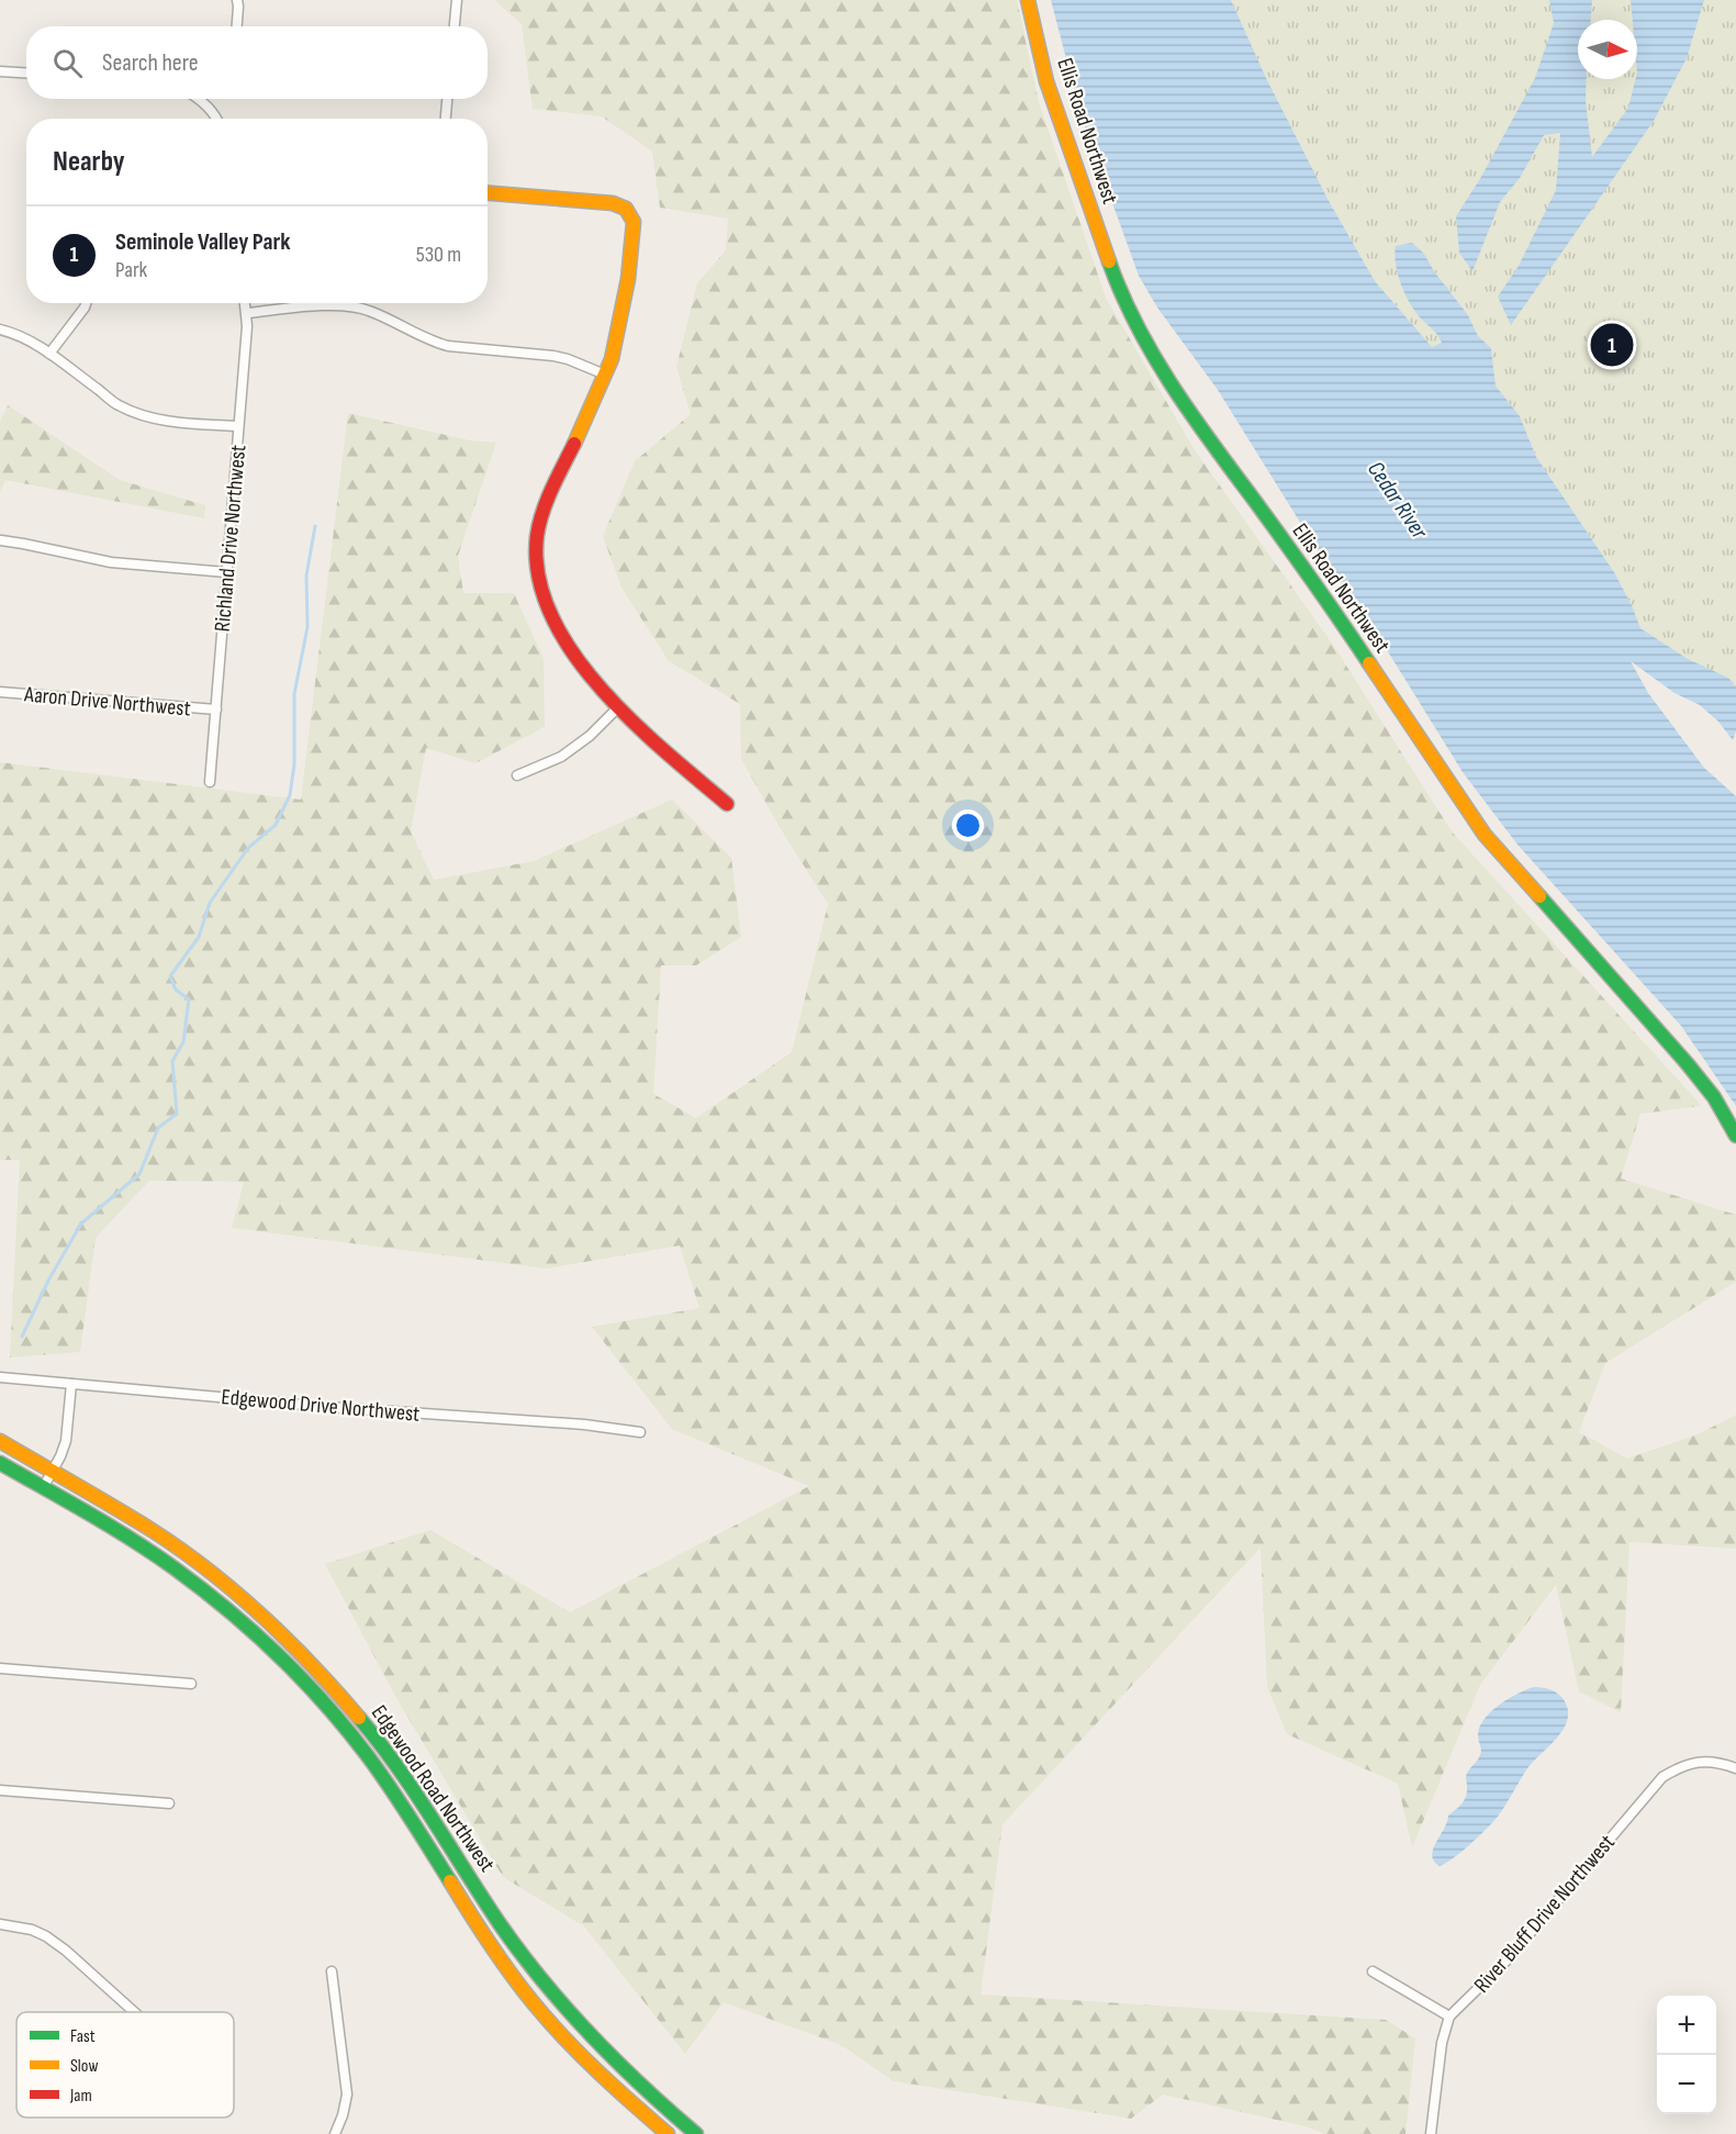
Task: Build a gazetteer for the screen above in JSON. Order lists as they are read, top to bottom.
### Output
{
  "streets": {
    "street": [
      "Ellis Road Northwest",
      "Richland Drive Northwest",
      "Aaron Drive Northwest",
      "Edgewood Drive Northwest",
      "Edgewood Road Northwest",
      "River Bluff Drive Northwest"
    ]
  },
  "crossings": [
    ["Richland Drive Northwest", "Aaron Drive Northwest"]
  ],
  "water": ["Cedar River"],
  "legend": ["Fast", "Slow", "Jam"],
  "north": "right",
  "page": {
    "search": "Search here",
    "heading": "Nearby",
    "list": [
      {
        "mark": "1",
        "name": "Seminole Valley Park",
        "note": "Park",
        "value": "530 m"
      }
    ],
    "pins": "1",
    "map_buttons": ["+", "−"]
  }
}
